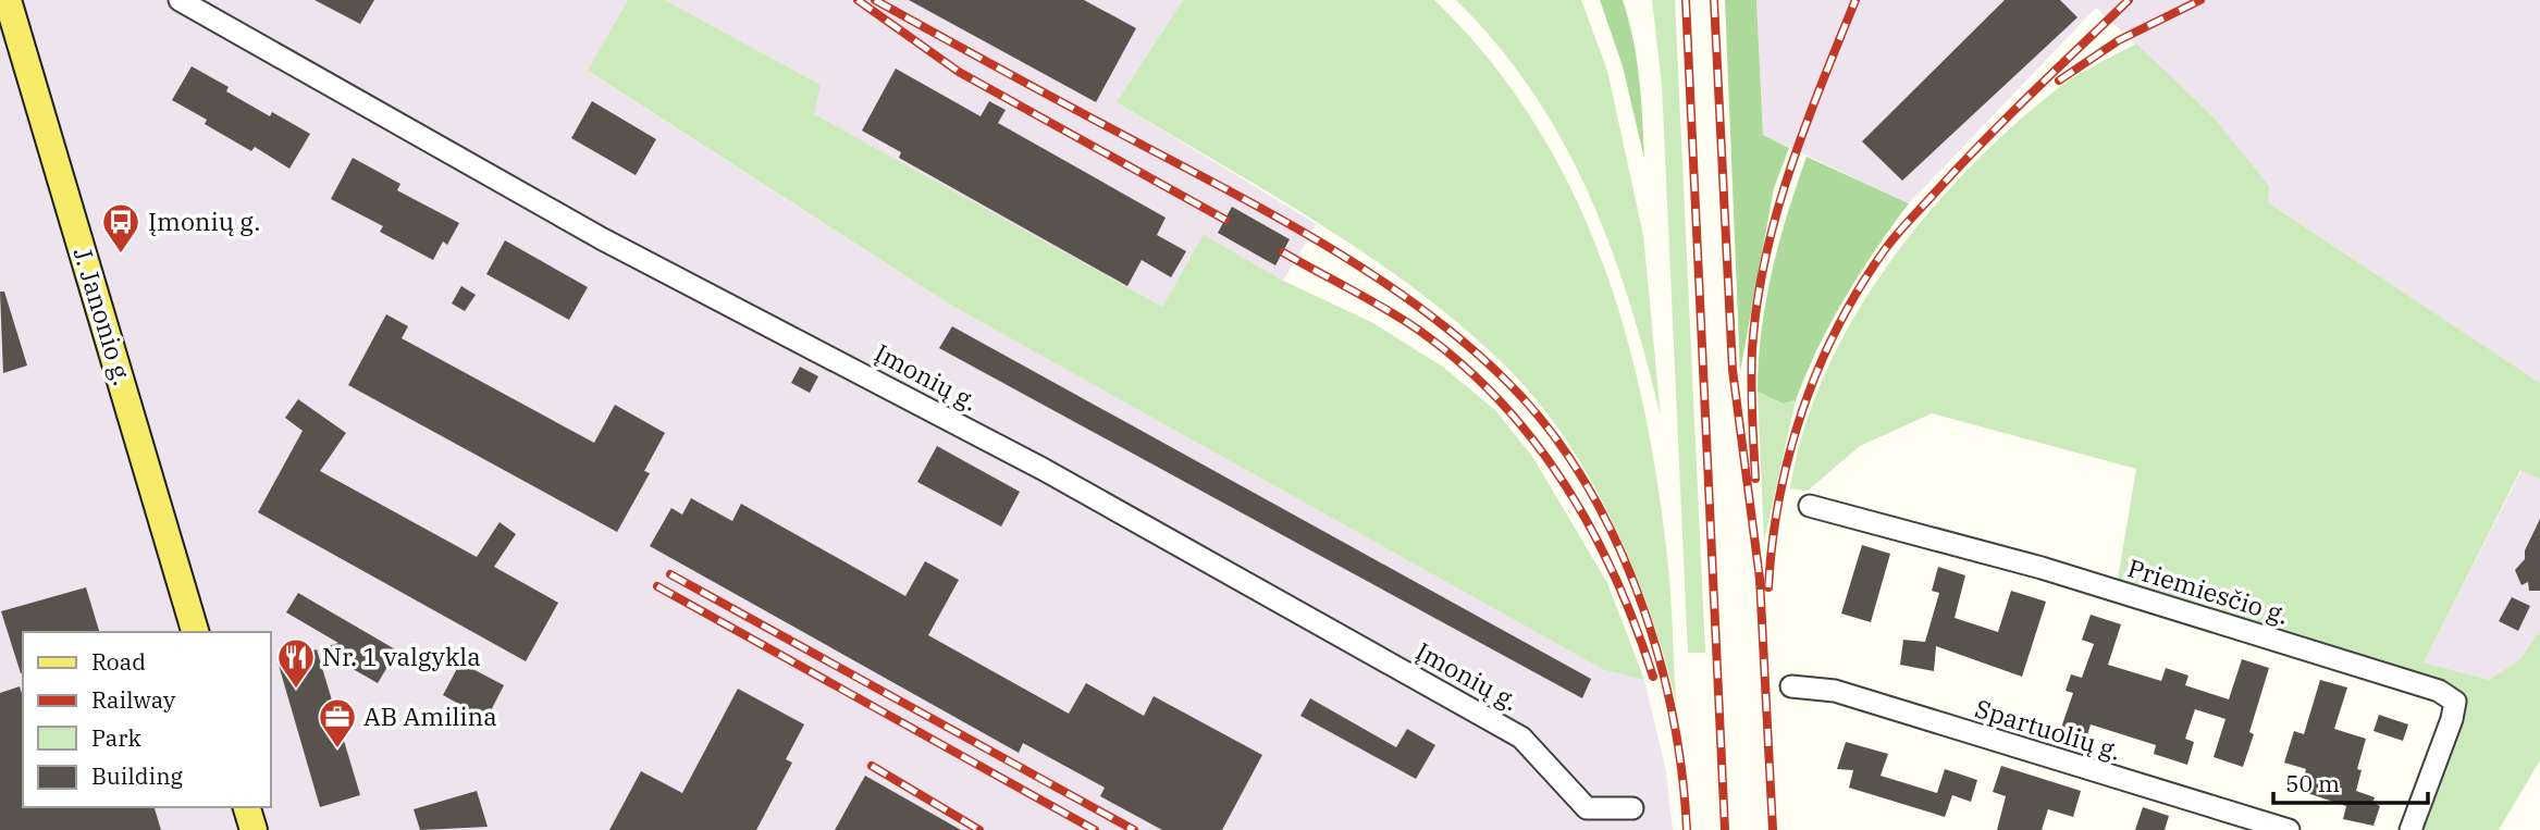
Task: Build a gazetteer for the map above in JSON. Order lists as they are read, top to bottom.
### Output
{
  "streets": {
    "main road": ["J. Janonio g."],
    "street": ["Įmonių g.", "Priemiesčio g.", "Spartuolių g."]
  },
  "places": {
    "bus stop": ["Įmonių g."],
    "restaurant": ["Nr. 1 valgykla"],
    "office": ["AB Amilina"]
  },
  "legend": [
    "Road",
    "Railway",
    "Park",
    "Building"
  ],
  "scale_bar": "50 m"
}
